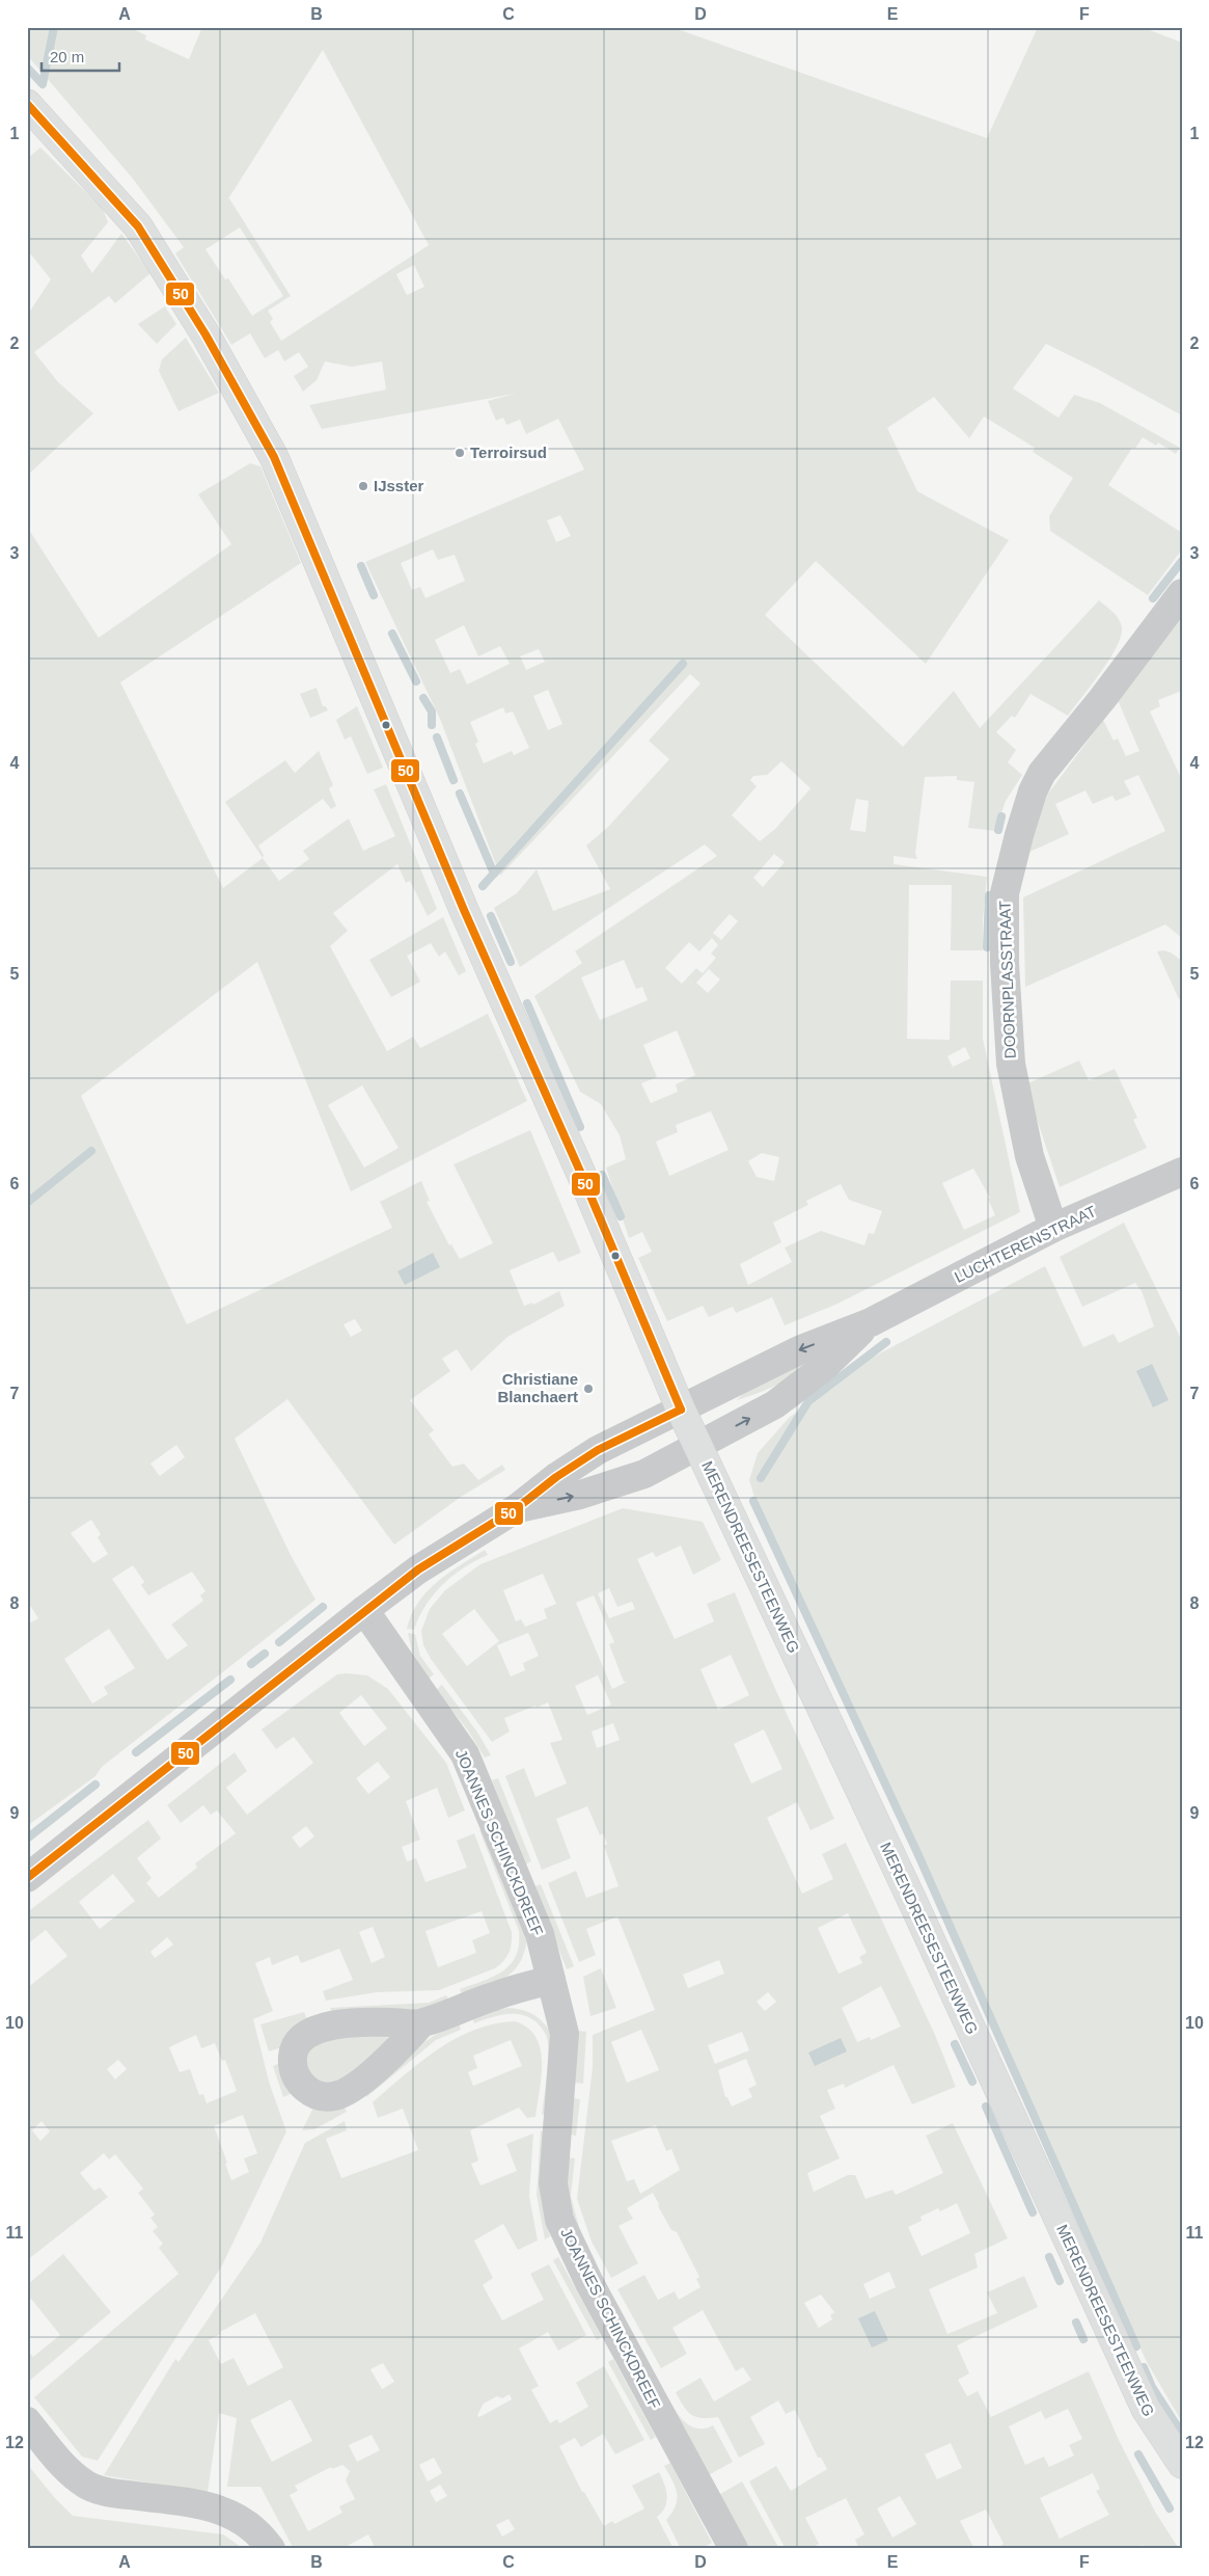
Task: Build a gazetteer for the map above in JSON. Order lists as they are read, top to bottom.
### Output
{
  "streets": {
    "main road": ["MERENDREESESTEENWEG"],
    "street": ["DOORNPLASSTRAAT", "LUCHTERENSTRAAT", "JOANNES SCHINCKDREEF"]
  },
  "crossings": [
    ["DOORNPLASSTRAAT", "LUCHTERENSTRAAT"],
    ["LUCHTERENSTRAAT", "MERENDREESESTEENWEG"]
  ],
  "places": ["Terroirsud", "IJsster", "Christiane Blanchaert"],
  "lines": ["transit line 50"],
  "scale_bar": "20 m",
  "grid": {
    "columns": [
      "A",
      "B",
      "C",
      "D",
      "E",
      "F"
    ],
    "rows": [
      "1",
      "2",
      "3",
      "4",
      "5",
      "6",
      "7",
      "8",
      "9",
      "10",
      "11",
      "12"
    ]
  }
}
